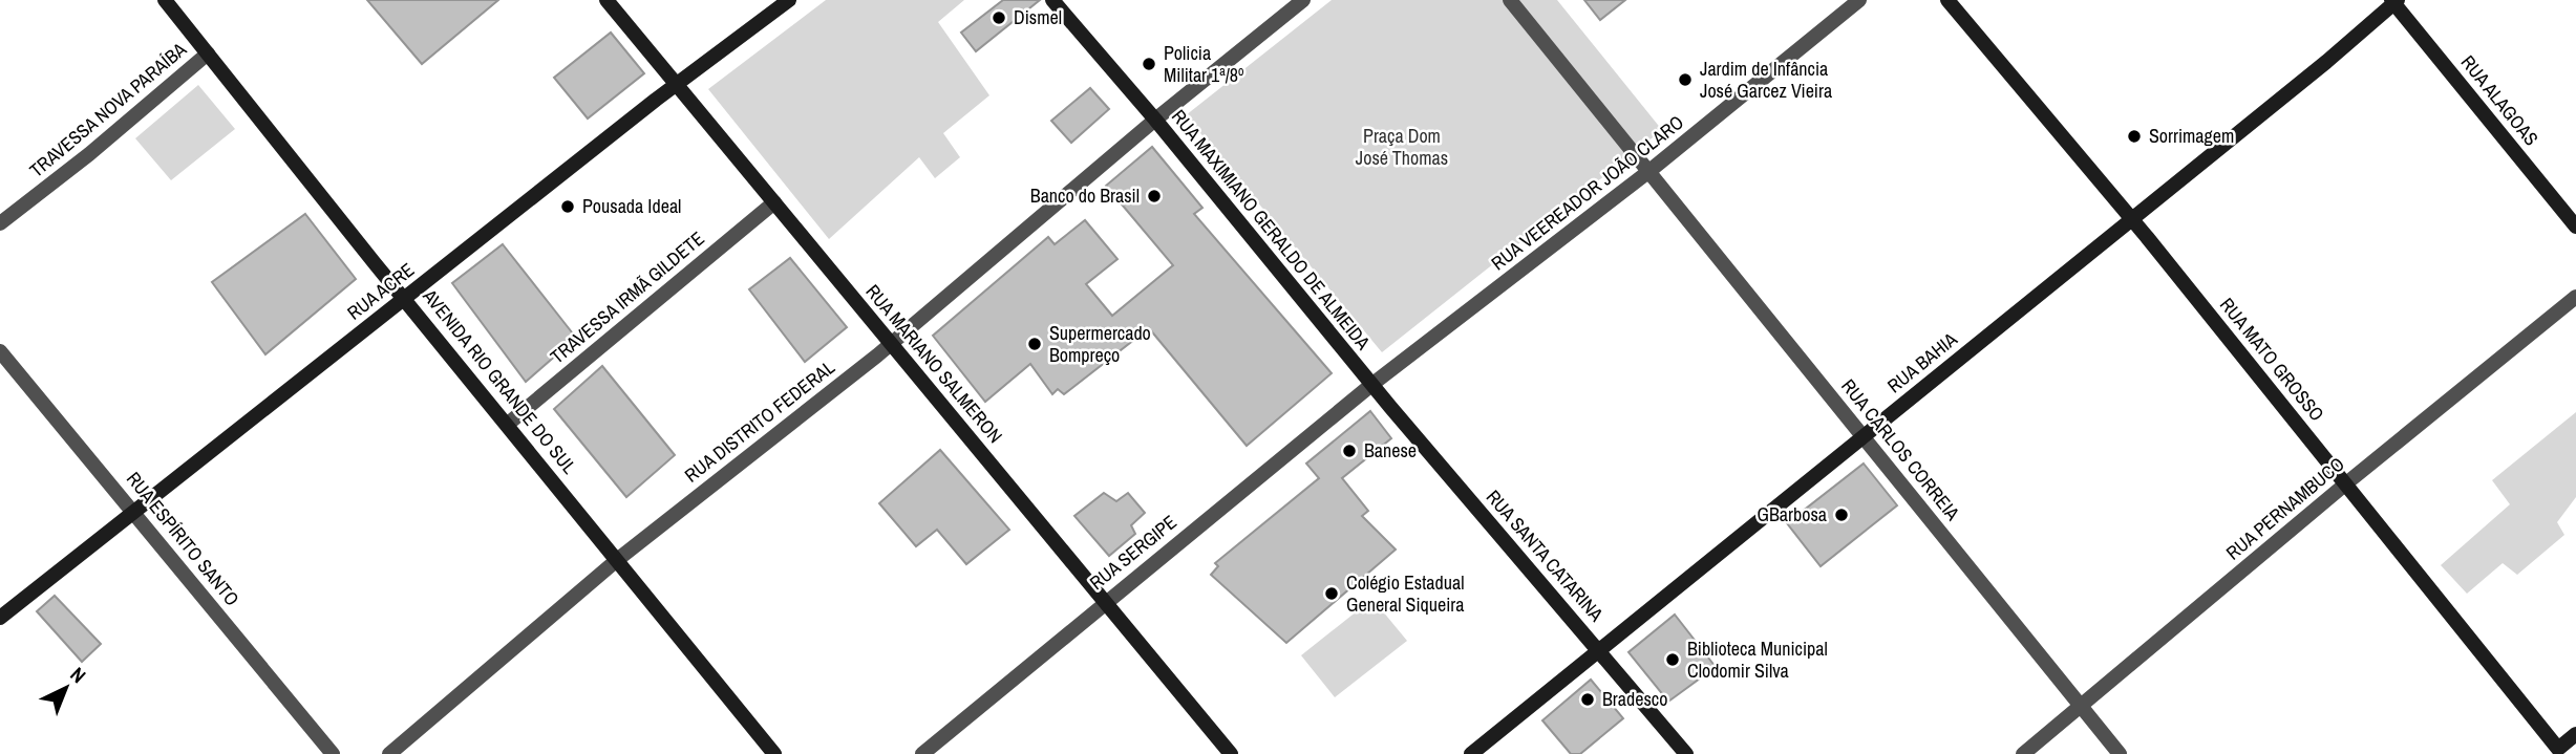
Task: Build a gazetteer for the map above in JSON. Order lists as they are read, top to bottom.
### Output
{
  "streets": {
    "main road": [
      "RUA ALAGOAS",
      "RUA MAXIMIANO GERALDO DE ALMEIDA",
      "RUA ACRE",
      "RUA MATO GROSSO",
      "RUA BAHIA",
      "RUA MARIANO SALMERON",
      "AVENIDA RIO GRANDE DO SUL",
      "RUA SANTA CATARINA"
    ],
    "street": [
      "TRAVESSA NOVA PARAÍBA",
      "RUA VEEREADOR JOÃO CLARO",
      "TRAVESSA IRMÃ GILDETE",
      "RUA DISTRITO FEDERAL",
      "RUA CARLOS CORREIA",
      "RUA PERNAMBUCO",
      "RUA ESPÍRITO SANTO",
      "RUA SERGIPE"
    ]
  },
  "crossings": [
    ["RUA ALAGOAS", "RUA BAHIA"],
    ["TRAVESSA NOVA PARAÍBA", "AVENIDA RIO GRANDE DO SUL"],
    ["RUA VEEREADOR JOÃO CLARO", "RUA MAXIMIANO GERALDO DE ALMEIDA"],
    ["RUA VEEREADOR JOÃO CLARO", "RUA CARLOS CORREIA"],
    ["RUA VEEREADOR JOÃO CLARO", "RUA SERGIPE"],
    ["RUA VEEREADOR JOÃO CLARO", "RUA SANTA CATARINA"],
    ["RUA MAXIMIANO GERALDO DE ALMEIDA", "RUA DISTRITO FEDERAL"],
    ["RUA MAXIMIANO GERALDO DE ALMEIDA", "RUA SERGIPE"],
    ["RUA MAXIMIANO GERALDO DE ALMEIDA", "RUA SANTA CATARINA"],
    ["RUA ACRE", "RUA MARIANO SALMERON"],
    ["RUA ACRE", "AVENIDA RIO GRANDE DO SUL"],
    ["RUA ACRE", "RUA ESPÍRITO SANTO"],
    ["TRAVESSA IRMÃ GILDETE", "RUA MARIANO SALMERON"],
    ["TRAVESSA IRMÃ GILDETE", "AVENIDA RIO GRANDE DO SUL"],
    ["RUA MATO GROSSO", "RUA BAHIA"],
    ["RUA MATO GROSSO", "RUA PERNAMBUCO"],
    ["RUA BAHIA", "RUA CARLOS CORREIA"],
    ["RUA BAHIA", "RUA SANTA CATARINA"],
    ["RUA MARIANO SALMERON", "RUA DISTRITO FEDERAL"],
    ["RUA MARIANO SALMERON", "RUA SERGIPE"],
    ["AVENIDA RIO GRANDE DO SUL", "RUA DISTRITO FEDERAL"],
    ["RUA CARLOS CORREIA", "RUA PERNAMBUCO"],
    ["RUA SERGIPE", "RUA SANTA CATARINA"]
  ],
  "parks": ["Praça Dom José Thomas"],
  "places": [
    "Dismel",
    "Policia Militar 1ª/8º",
    "Jardim de Infância José Garcez Vieira",
    "Sorrimagem",
    "Banco do Brasil",
    "Pousada Ideal",
    "Supermercado Bompreço",
    "Banese",
    "GBarbosa",
    "Colégio Estadual General Siqueira",
    "Biblioteca Municipal Clodomir Silva",
    "Bradesco"
  ],
  "north": "top right"
}
